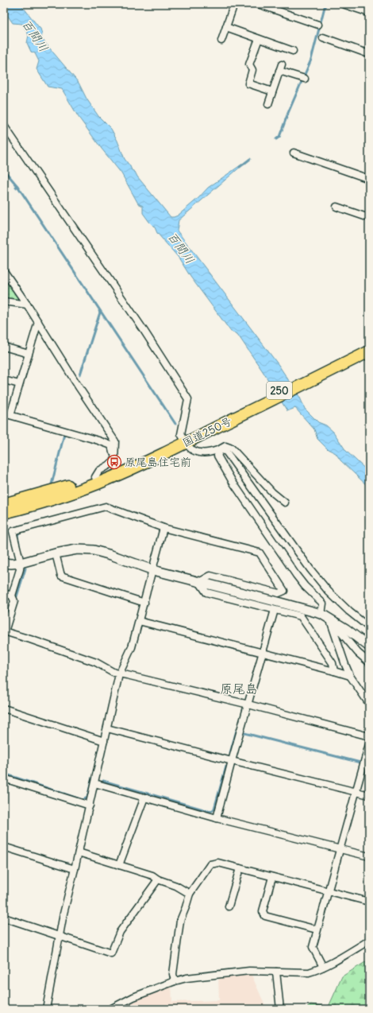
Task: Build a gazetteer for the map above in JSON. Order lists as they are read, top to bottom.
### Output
{
  "streets": {
    "highway": ["250", "国道250号"]
  },
  "districts": ["原尾島"],
  "water": ["百間川"],
  "places": {
    "bus stop": ["原尾島住宅前"]
  }
}
